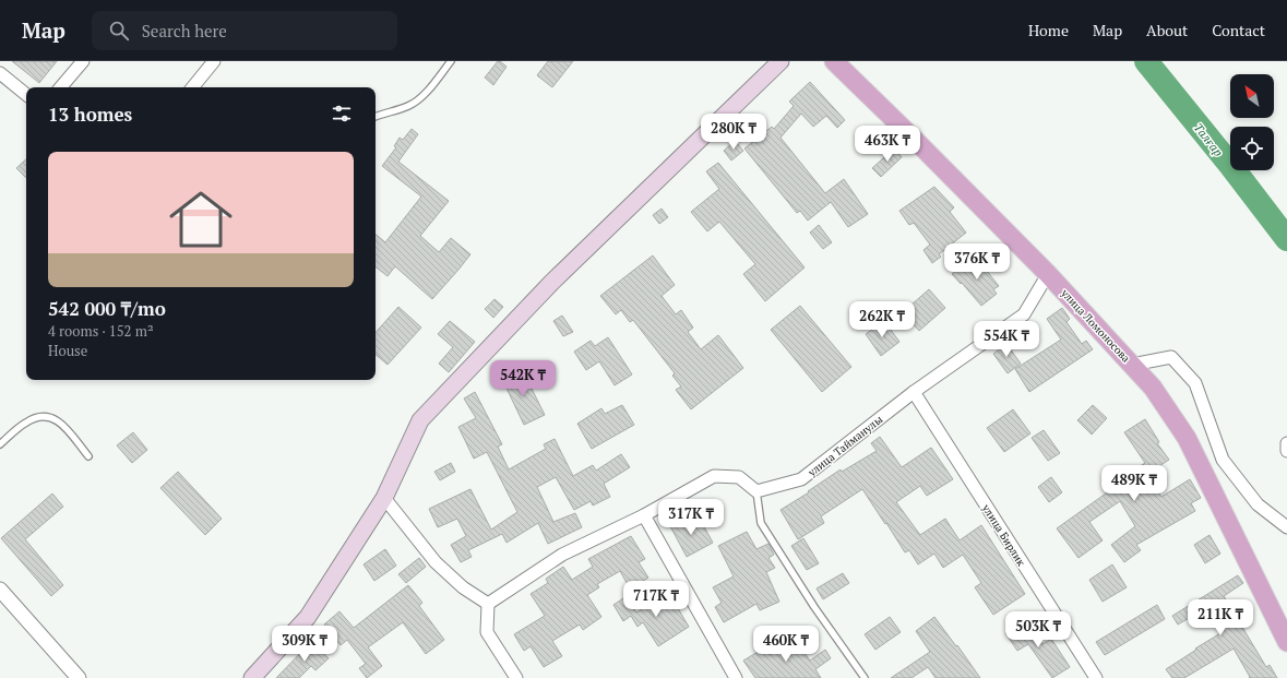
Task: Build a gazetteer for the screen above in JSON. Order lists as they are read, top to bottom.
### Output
{
  "streets": {
    "main road": ["улица Ломоносова"],
    "street": ["улица Тайманулы", "улица Бирлик"]
  },
  "crossings": [
    ["улица Ломоносова", "улица Тайманулы"],
    ["улица Тайманулы", "улица Бирлик"]
  ],
  "water": ["Талғар"],
  "north": "top left",
  "page": {
    "header": "Map",
    "search": "Search here",
    "nav": [
      "Home",
      "Map",
      "About",
      "Contact"
    ],
    "heading": "13 homes",
    "price": [
      "280K ₸",
      "463K ₸",
      "376K ₸",
      "262K ₸",
      "554K ₸",
      "542K ₸",
      "489K ₸",
      "317K ₸",
      "717K ₸",
      "211K ₸",
      "503K ₸",
      "309K ₸",
      "460K ₸"
    ],
    "list": [
      {
        "name": "542 000 ₸/mo",
        "note": "4 rooms · 152 m² · House"
      }
    ]
  }
}
